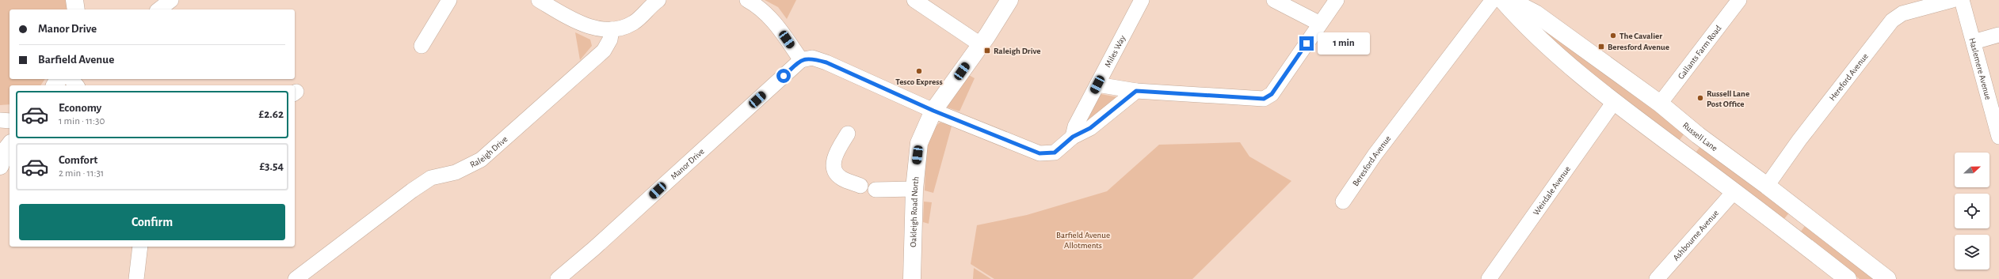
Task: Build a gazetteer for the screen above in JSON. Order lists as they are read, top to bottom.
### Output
{
  "streets": {
    "main road": ["Russell Lane", "Oakleigh Road North"],
    "street": [
      "Miles Way",
      "Gallants Farm Road",
      "Haslemere Avenue",
      "Hereford Avenue",
      "Raleigh Drive",
      "Beresford Avenue",
      "Manor Drive",
      "Weirdale Avenue",
      "Ashbourne Avenue"
    ]
  },
  "crossings": [
    ["Gallants Farm Road", "Russell Lane"],
    ["Hereford Avenue", "Russell Lane"]
  ],
  "parks": ["Barfield Avenue Allotments"],
  "places": {
    "other": ["The Cavalier", "Tesco Express", "Russell Lane Post Office"],
    "transit": ["Beresford Avenue", "Raleigh Drive"]
  },
  "north": "right",
  "page": {
    "banner": ["Manor Drive", "Barfield Avenue"],
    "bubble": "1 min",
    "list": [
      {
        "name": "Economy",
        "note": "1 min · 11:30",
        "value": "£2.62"
      },
      {
        "name": "Comfort",
        "note": "2 min · 11:31",
        "value": "£3.54"
      }
    ],
    "buttons": "Confirm"
  }
}
